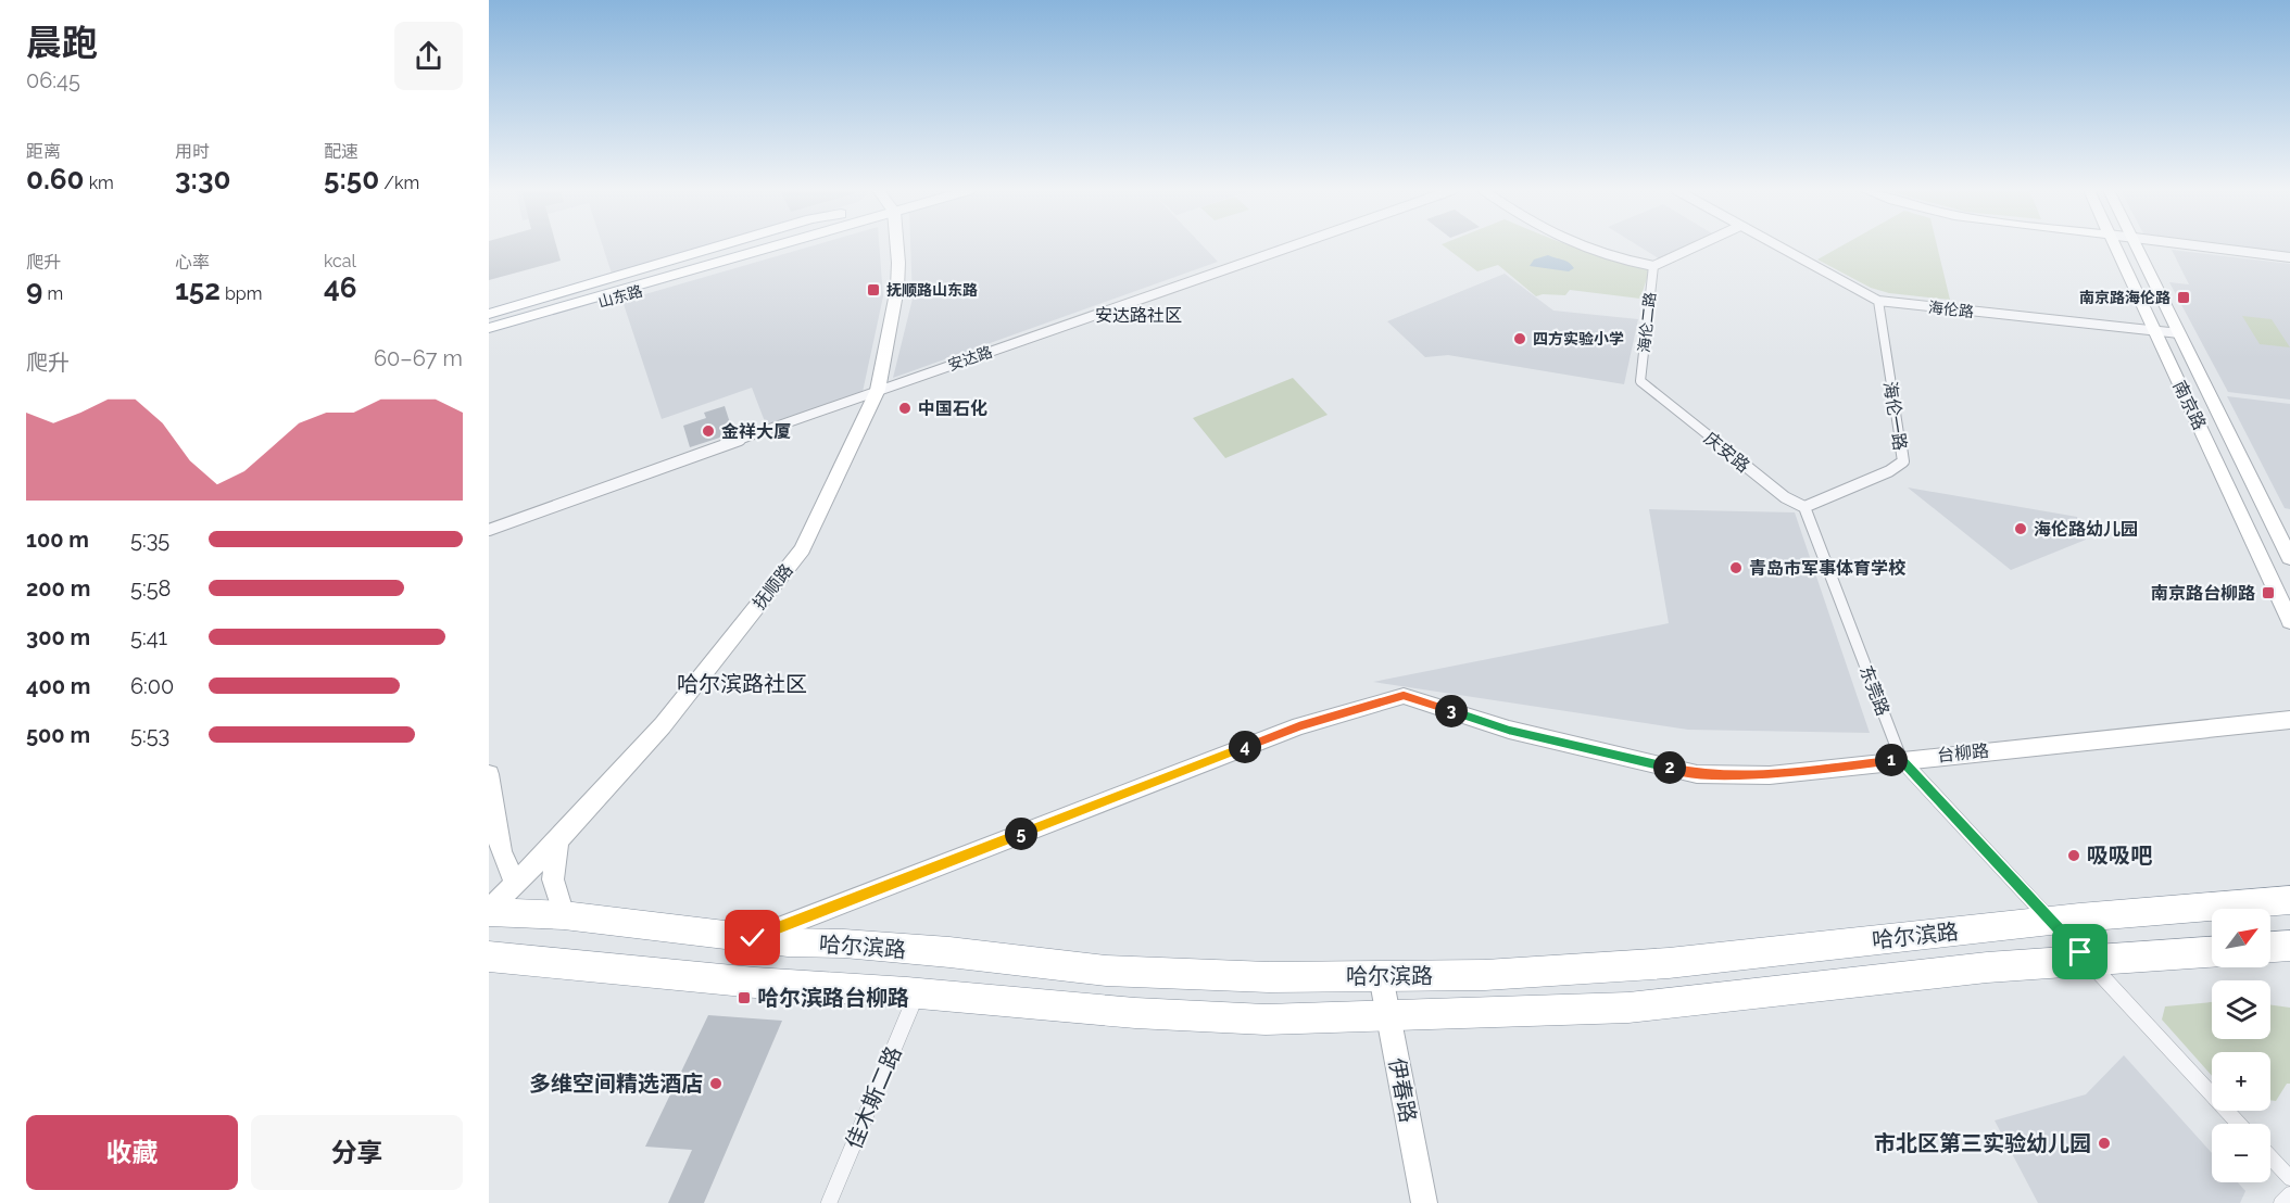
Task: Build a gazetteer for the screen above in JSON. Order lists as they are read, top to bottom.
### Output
{
  "streets": {
    "highway": ["哈尔滨路"],
    "main road": [
      "山东路",
      "南京路",
      "抚顺路",
      "台柳路",
      "伊春路"
    ],
    "street": [
      "海伦路",
      "海伦二路",
      "安达路",
      "海伦一路",
      "庆安路",
      "东莞路",
      "佳木斯二路"
    ]
  },
  "crossings": [
    ["海伦路", "南京路"],
    ["海伦路", "海伦一路"],
    ["海伦二路", "庆安路"],
    ["安达路", "抚顺路"],
    ["海伦一路", "庆安路"],
    ["海伦一路", "东莞路"],
    ["庆安路", "东莞路"],
    ["抚顺路", "哈尔滨路"],
    ["东莞路", "台柳路"],
    ["东莞路", "哈尔滨路"],
    ["台柳路", "哈尔滨路"],
    ["哈尔滨路", "伊春路"],
    ["哈尔滨路", "佳木斯二路"]
  ],
  "districts": ["安达路社区", "哈尔滨路社区"],
  "places": {
    "transit": [
      "抚顺路山东路",
      "南京路海伦路",
      "南京路台柳路",
      "哈尔滨路台柳路"
    ],
    "other": [
      "四方实验小学",
      "中国石化",
      "金祥大厦",
      "海伦路幼儿园",
      "青岛市军事体育学校",
      "吸吸吧",
      "多维空间精选酒店",
      "市北区第三实验幼儿园"
    ]
  },
  "north": "top right",
  "page": {
    "heading": ["晨跑", "06:45"],
    "stats": [
      ["距离", "0.60 km"],
      ["用时", "3:30"],
      ["配速", "5:50 /km"],
      ["爬升", "9 m"],
      ["心率", "152 bpm"],
      ["kcal", "46"]
    ],
    "chart": ["爬升", "60–67 m"],
    "list": [
      {
        "name": "100 m",
        "note": "5:35"
      },
      {
        "name": "200 m",
        "note": "5:58"
      },
      {
        "name": "300 m",
        "note": "5:41"
      },
      {
        "name": "400 m",
        "note": "6:00"
      },
      {
        "name": "500 m",
        "note": "5:53"
      }
    ],
    "pins": [
      "3",
      "4",
      "1",
      "2",
      "5"
    ],
    "map_buttons": ["+", "−"],
    "buttons": ["收藏", "分享"]
  }
}
